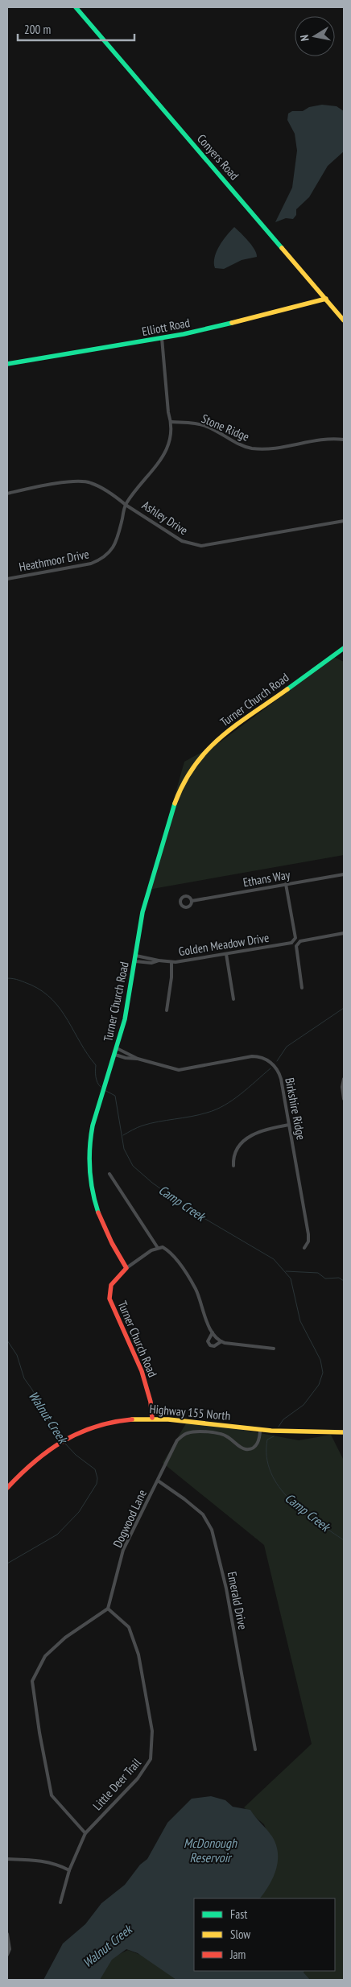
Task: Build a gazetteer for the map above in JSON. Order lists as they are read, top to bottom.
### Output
{
  "streets": {
    "street": [
      "Conyers Road",
      "Elliott Road",
      "Stone Ridge",
      "Ashley Drive",
      "Heathmoor Drive",
      "Turner Church Road",
      "Ethans Way",
      "Golden Meadow Drive",
      "Birkshire Ridge",
      "Highway 155 North",
      "Dogwood Lane",
      "Emerald Drive",
      "Little Deer Trail"
    ]
  },
  "crossings": [
    ["Conyers Road", "Elliott Road"],
    ["Elliott Road", "Heathmoor Drive"],
    ["Stone Ridge", "Heathmoor Drive"],
    ["Ashley Drive", "Heathmoor Drive"],
    ["Turner Church Road", "Golden Meadow Drive"],
    ["Turner Church Road", "Birkshire Ridge"],
    ["Turner Church Road", "Highway 155 North"],
    ["Highway 155 North", "Dogwood Lane"],
    ["Dogwood Lane", "Emerald Drive"],
    ["Dogwood Lane", "Little Deer Trail"]
  ],
  "water": ["Camp Creek", "Walnut Creek", "McDonough Reservoir"],
  "legend": ["Fast", "Slow", "Jam"],
  "scale_bar": "200 m",
  "north": "left"
}
